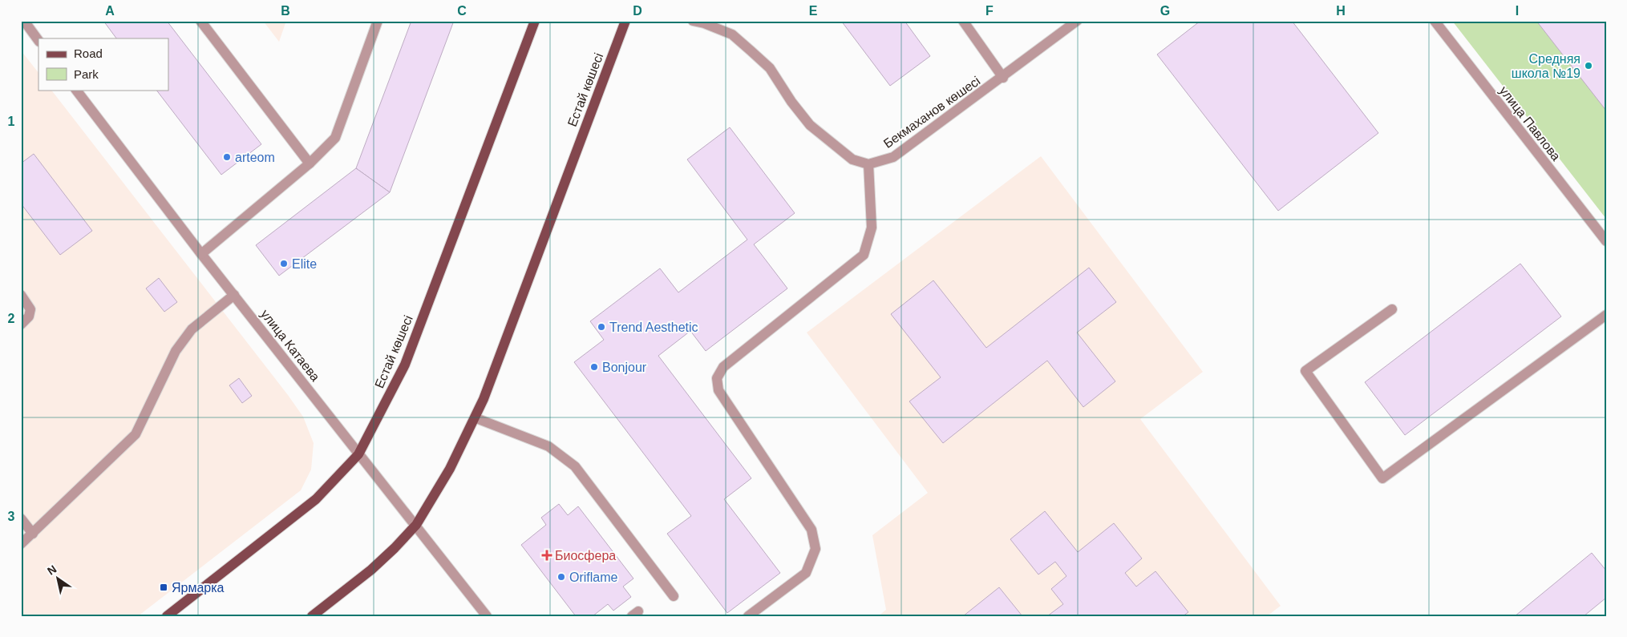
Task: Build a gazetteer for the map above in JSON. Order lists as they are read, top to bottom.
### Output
{
  "streets": {
    "main road": ["Естай көшесі"],
    "street": ["Бекмаханов көшесі", "улица Павлова", "улица Катаева"]
  },
  "crossings": [
    ["Естай көшесі", "улица Катаева"]
  ],
  "places": {
    "other": [
      "Средняя школа №19",
      "arteom",
      "Elite",
      "Trend Aesthetic",
      "Bonjour",
      "Oriflame"
    ],
    "health": ["Биосфера"],
    "transit": ["Ярмарка"]
  },
  "legend": ["Road", "Park"],
  "north": "top left",
  "grid": {
    "columns": [
      "A",
      "B",
      "C",
      "D",
      "E",
      "F",
      "G",
      "H",
      "I"
    ],
    "rows": ["1", "2", "3"]
  }
}
